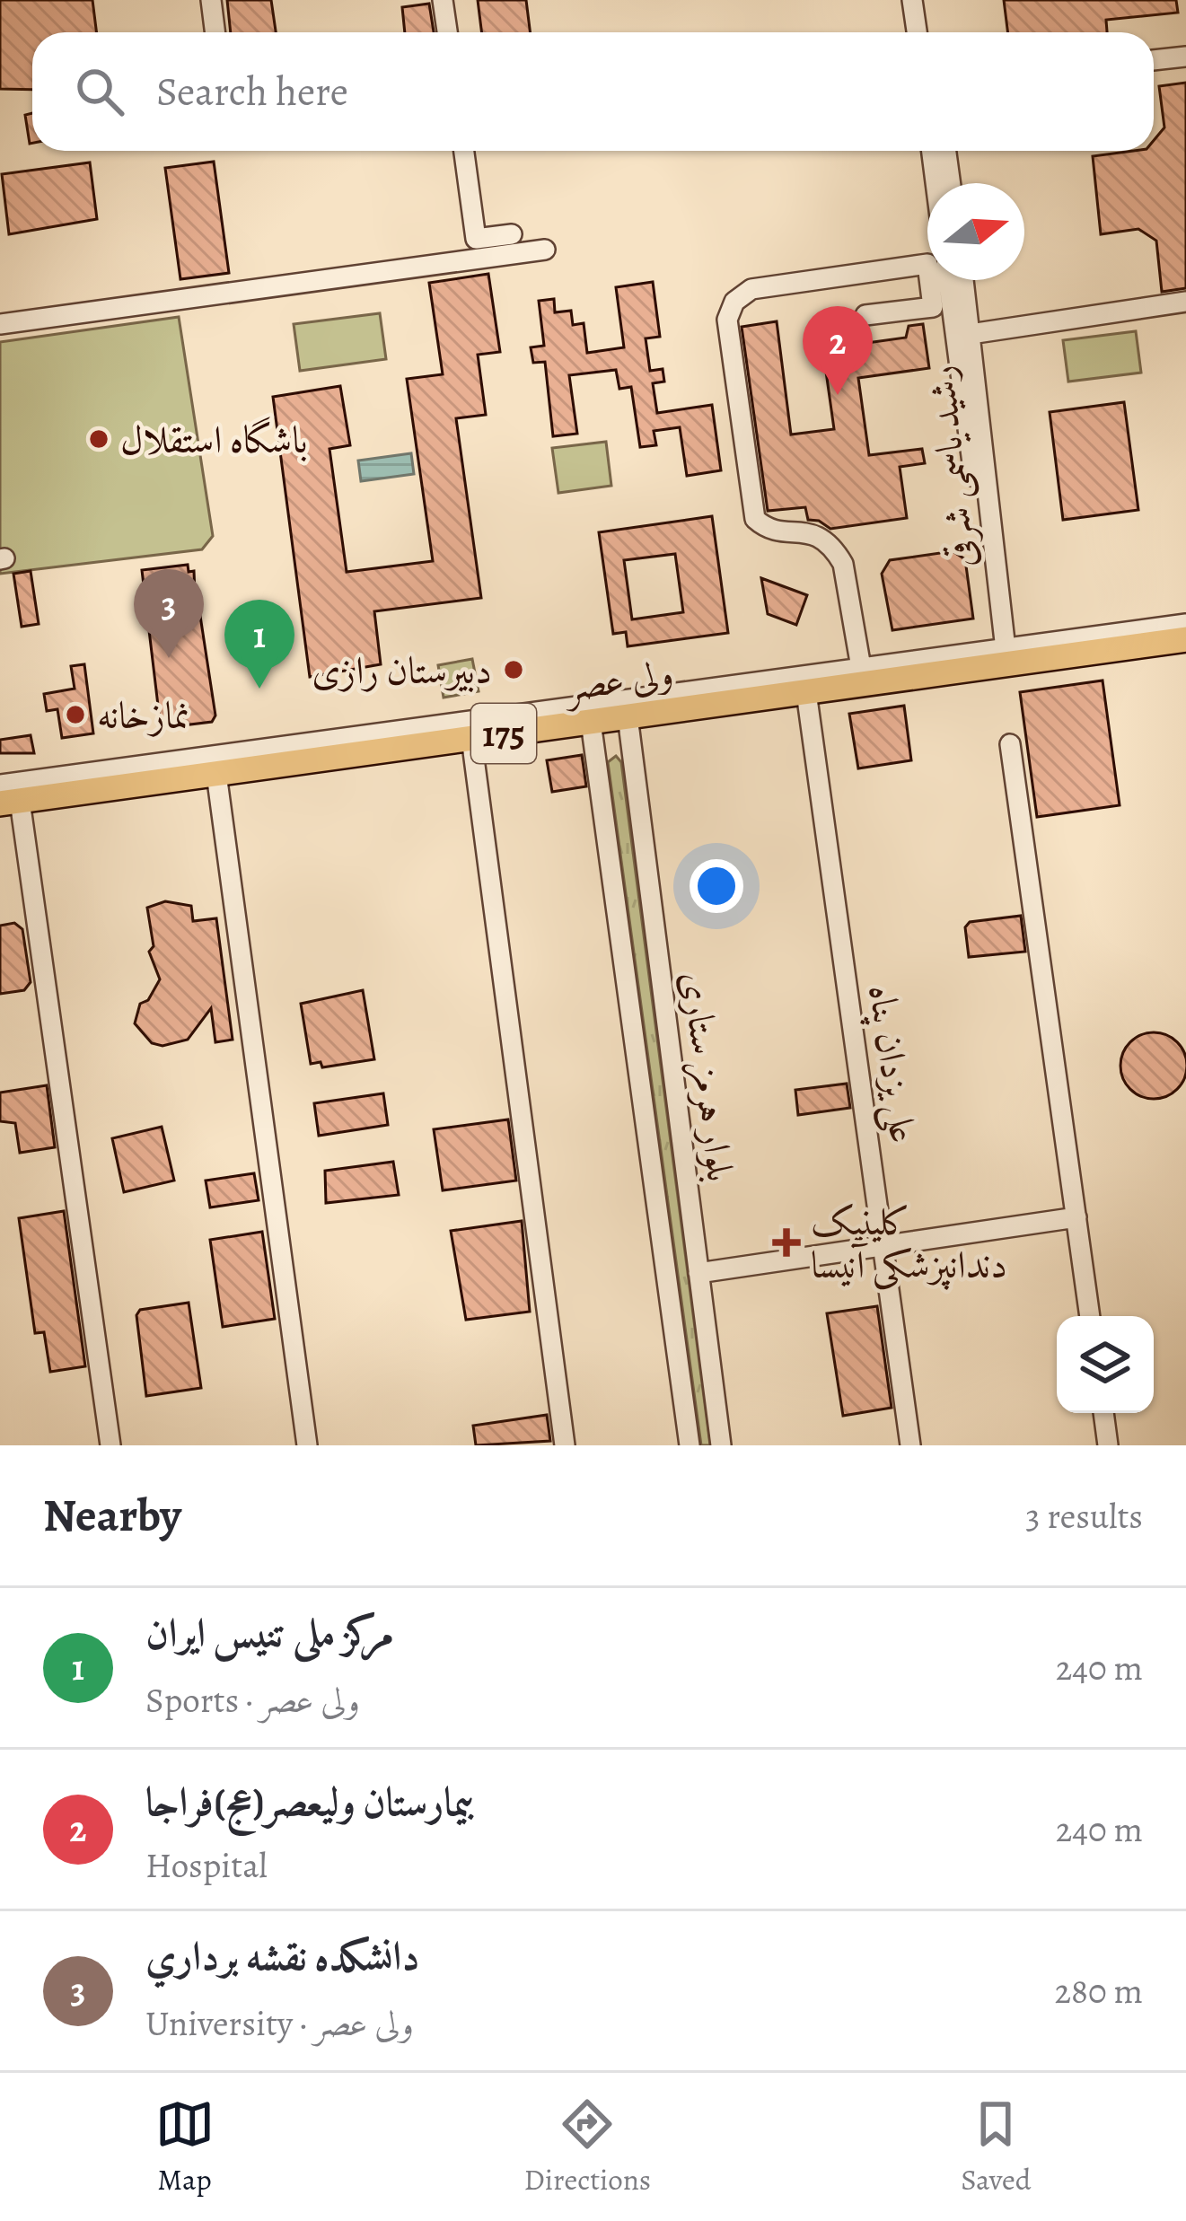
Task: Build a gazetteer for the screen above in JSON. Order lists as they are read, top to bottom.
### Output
{
  "streets": {
    "main road": ["ولی عصر", "175"],
    "street": ["رشید یاسمی شرقی", "علی یزدان پناه", "بلوار هرمز ستاری"]
  },
  "crossings": [
    ["رشید یاسمی شرقی", "ولی عصر"],
    ["ولی عصر", "علی یزدان پناه"],
    ["ولی عصر", "بلوار هرمز ستاری"]
  ],
  "places": {
    "other": ["باشگاه استقلال", "دبیرستان رازی", "نمازخانه"],
    "health": ["کلینیک دندانپزشکی آنیسا"]
  },
  "north": "right",
  "page": {
    "search": "Search here",
    "pins": ["2", "3", "1"],
    "heading": ["Nearby", "3 results"],
    "list": [
      {
        "mark": "1",
        "name": "مرکز ملی تنیس ایران",
        "note": "Sports · ولی عصر",
        "value": "240 m"
      },
      {
        "mark": "2",
        "name": "بیمارستان ولیعصر(عج)فراجا",
        "note": "Hospital",
        "value": "240 m"
      },
      {
        "mark": "3",
        "name": "دانشكده نقشه برداري",
        "note": "University · ولی عصر",
        "value": "280 m"
      }
    ],
    "nav": ["Map", "Directions", "Saved"]
  }
}
